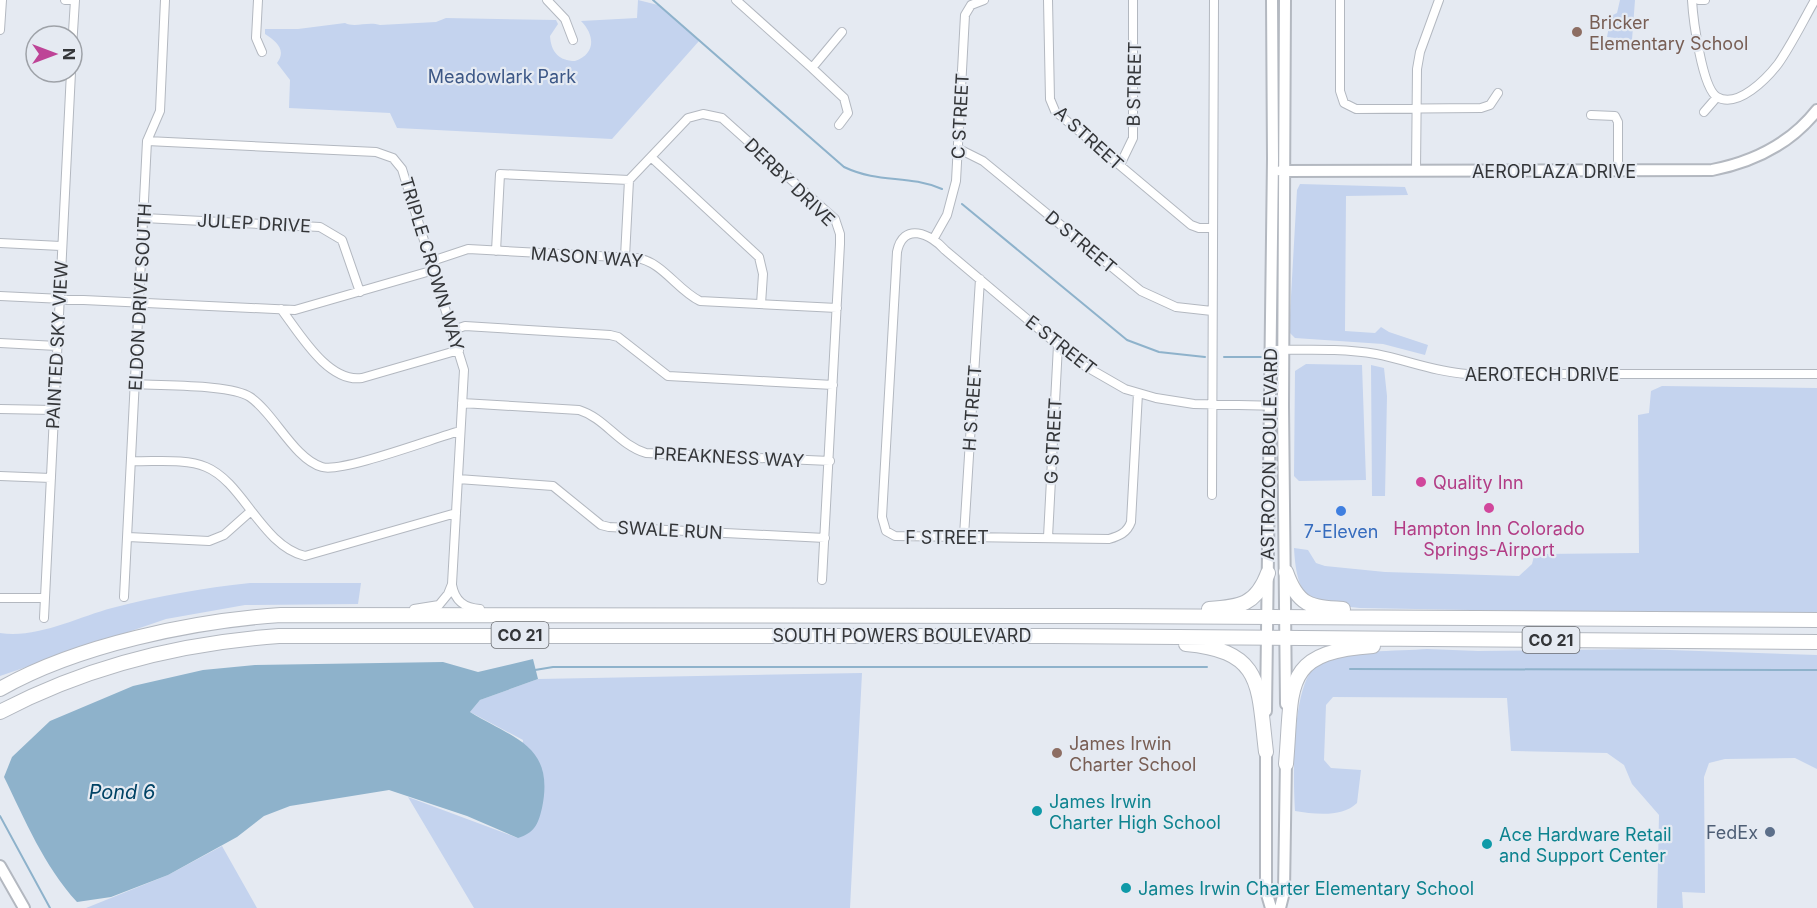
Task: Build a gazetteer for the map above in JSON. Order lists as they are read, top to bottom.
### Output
{
  "streets": {
    "highway": ["CO 21", "SOUTH POWERS BOULEVARD"],
    "main road": ["AEROPLAZA DRIVE", "ASTROZON BOULEVARD"],
    "street": [
      "B STREET",
      "C STREET",
      "A STREET",
      "DERBY DRIVE",
      "JULEP DRIVE",
      "D STREET",
      "MASON WAY",
      "TRIPLE CROWN WAY",
      "ELDON DRIVE SOUTH",
      "PAINTED SKY VIEW",
      "E STREET",
      "AEROTECH DRIVE",
      "H STREET",
      "G STREET",
      "PREAKNESS WAY",
      "SWALE RUN",
      "F STREET"
    ]
  },
  "crossings": [
    ["B STREET", "A STREET"],
    ["C STREET", "D STREET"],
    ["C STREET", "E STREET"],
    ["C STREET", "F STREET"],
    ["AEROPLAZA DRIVE", "ASTROZON BOULEVARD"],
    ["DERBY DRIVE", "MASON WAY"],
    ["DERBY DRIVE", "PREAKNESS WAY"],
    ["DERBY DRIVE", "SWALE RUN"],
    ["JULEP DRIVE", "ELDON DRIVE SOUTH"],
    ["MASON WAY", "TRIPLE CROWN WAY"],
    ["TRIPLE CROWN WAY", "ELDON DRIVE SOUTH"],
    ["TRIPLE CROWN WAY", "PREAKNESS WAY"],
    ["TRIPLE CROWN WAY", "SWALE RUN"],
    ["E STREET", "H STREET"],
    ["E STREET", "G STREET"],
    ["E STREET", "ASTROZON BOULEVARD"],
    ["E STREET", "F STREET"],
    ["AEROTECH DRIVE", "ASTROZON BOULEVARD"],
    ["H STREET", "F STREET"],
    ["G STREET", "F STREET"],
    ["ASTROZON BOULEVARD", "SOUTH POWERS BOULEVARD"]
  ],
  "water": ["Pond 6"],
  "parks": ["Meadowlark Park"],
  "places": [
    "Bricker Elementary School",
    "Quality Inn",
    "Hampton Inn Colorado Springs-Airport",
    "7-Eleven",
    "James Irwin Charter School",
    "James Irwin Charter High School",
    "FedEx",
    "Ace Hardware Retail and Support Center",
    "James Irwin Charter Elementary School"
  ],
  "north": "right"
}
